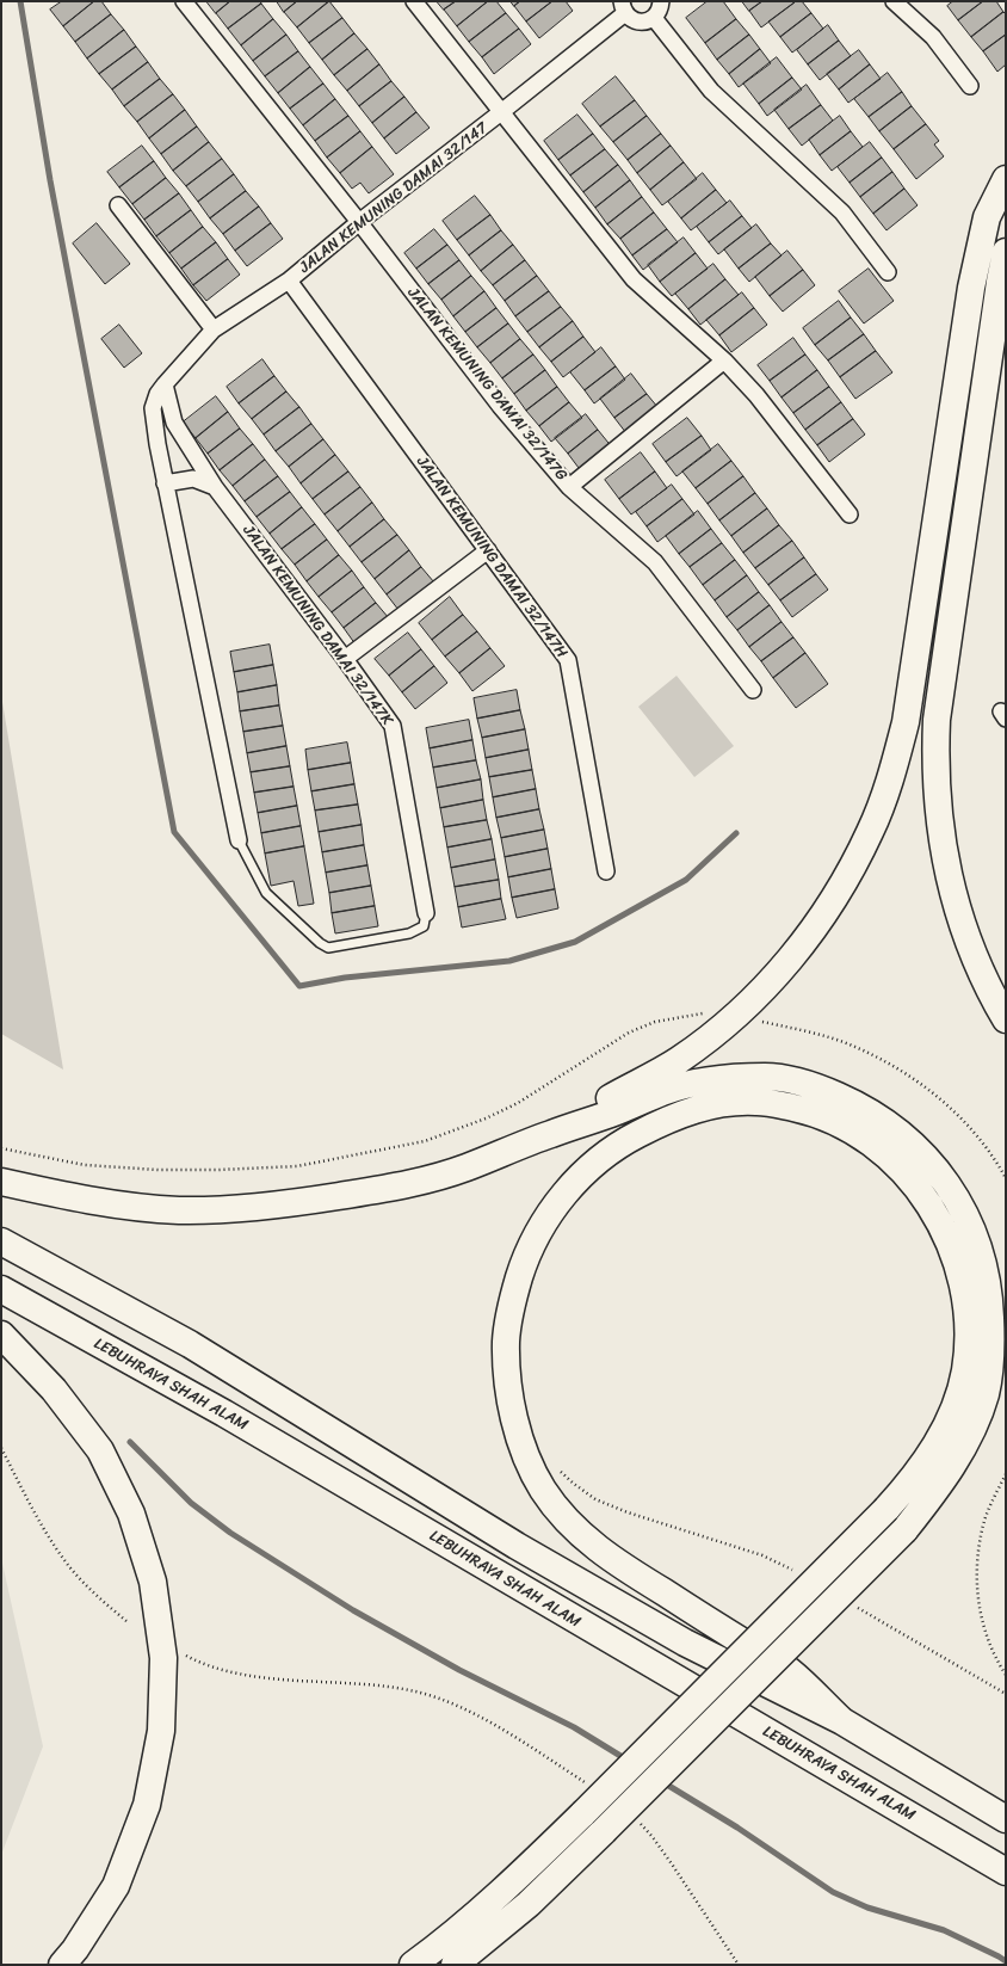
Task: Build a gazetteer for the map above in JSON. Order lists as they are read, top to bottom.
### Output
{
  "streets": {
    "highway": ["LEBUHRAYA SHAH ALAM"],
    "street": [
      "JALAN KEMUNING DAMAI 32/147",
      "JALAN KEMUNING DAMAI 32/147G",
      "JALAN KEMUNING DAMAI 32/147H",
      "JALAN KEMUNING DAMAI 32/147K"
    ]
  },
  "crossings": [
    ["JALAN KEMUNING DAMAI 32/147", "JALAN KEMUNING DAMAI 32/147G"],
    ["JALAN KEMUNING DAMAI 32/147", "JALAN KEMUNING DAMAI 32/147H"],
    ["JALAN KEMUNING DAMAI 32/147", "JALAN KEMUNING DAMAI 32/147K"]
  ]
}
